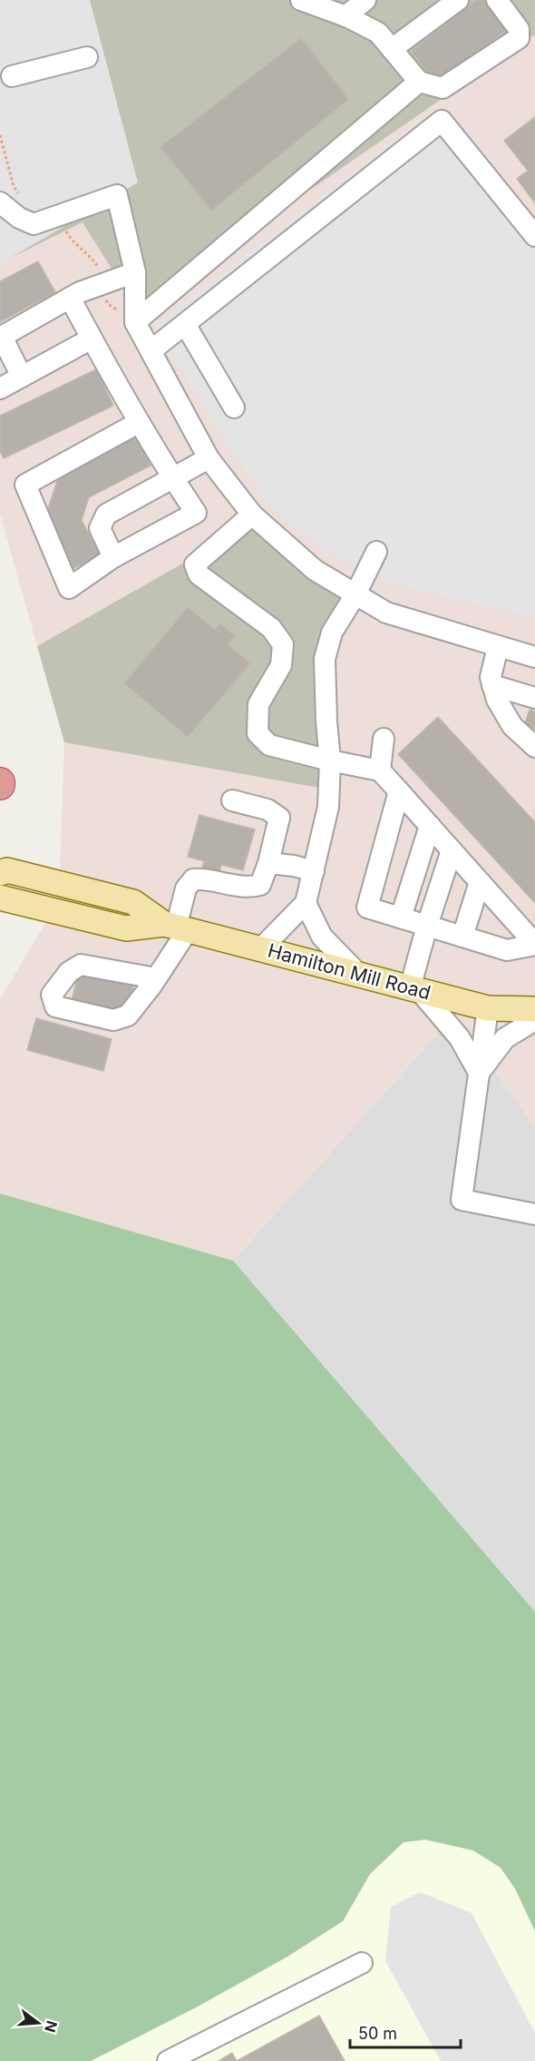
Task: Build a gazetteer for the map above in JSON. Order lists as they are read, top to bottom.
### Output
{
  "streets": {
    "main road": ["Hamilton Mill Road"]
  },
  "scale_bar": "50 m",
  "north": "right"
}
